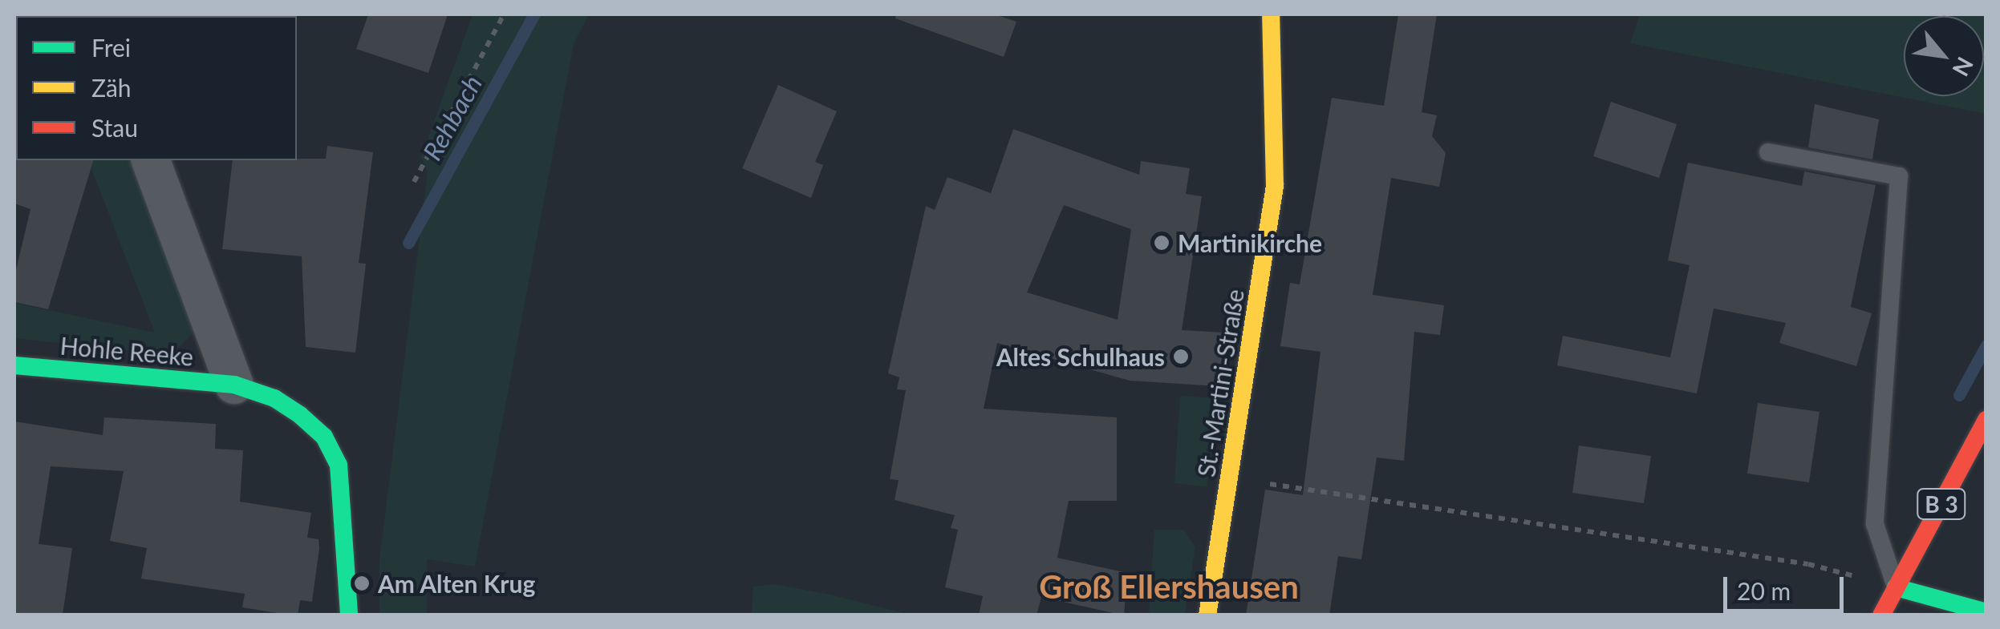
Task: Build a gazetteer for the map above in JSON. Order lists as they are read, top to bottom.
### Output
{
  "streets": {
    "street": ["Hohle Reeke", "St.-Martini-Straße", "B 3"]
  },
  "districts": ["Groß Ellershausen"],
  "water": ["Rehbach"],
  "places": ["Martinikirche", "Altes Schulhaus", "Am Alten Krug"],
  "legend": ["Frei", "Zäh", "Stau"],
  "scale_bar": "20 m",
  "north": "bottom right"
}
